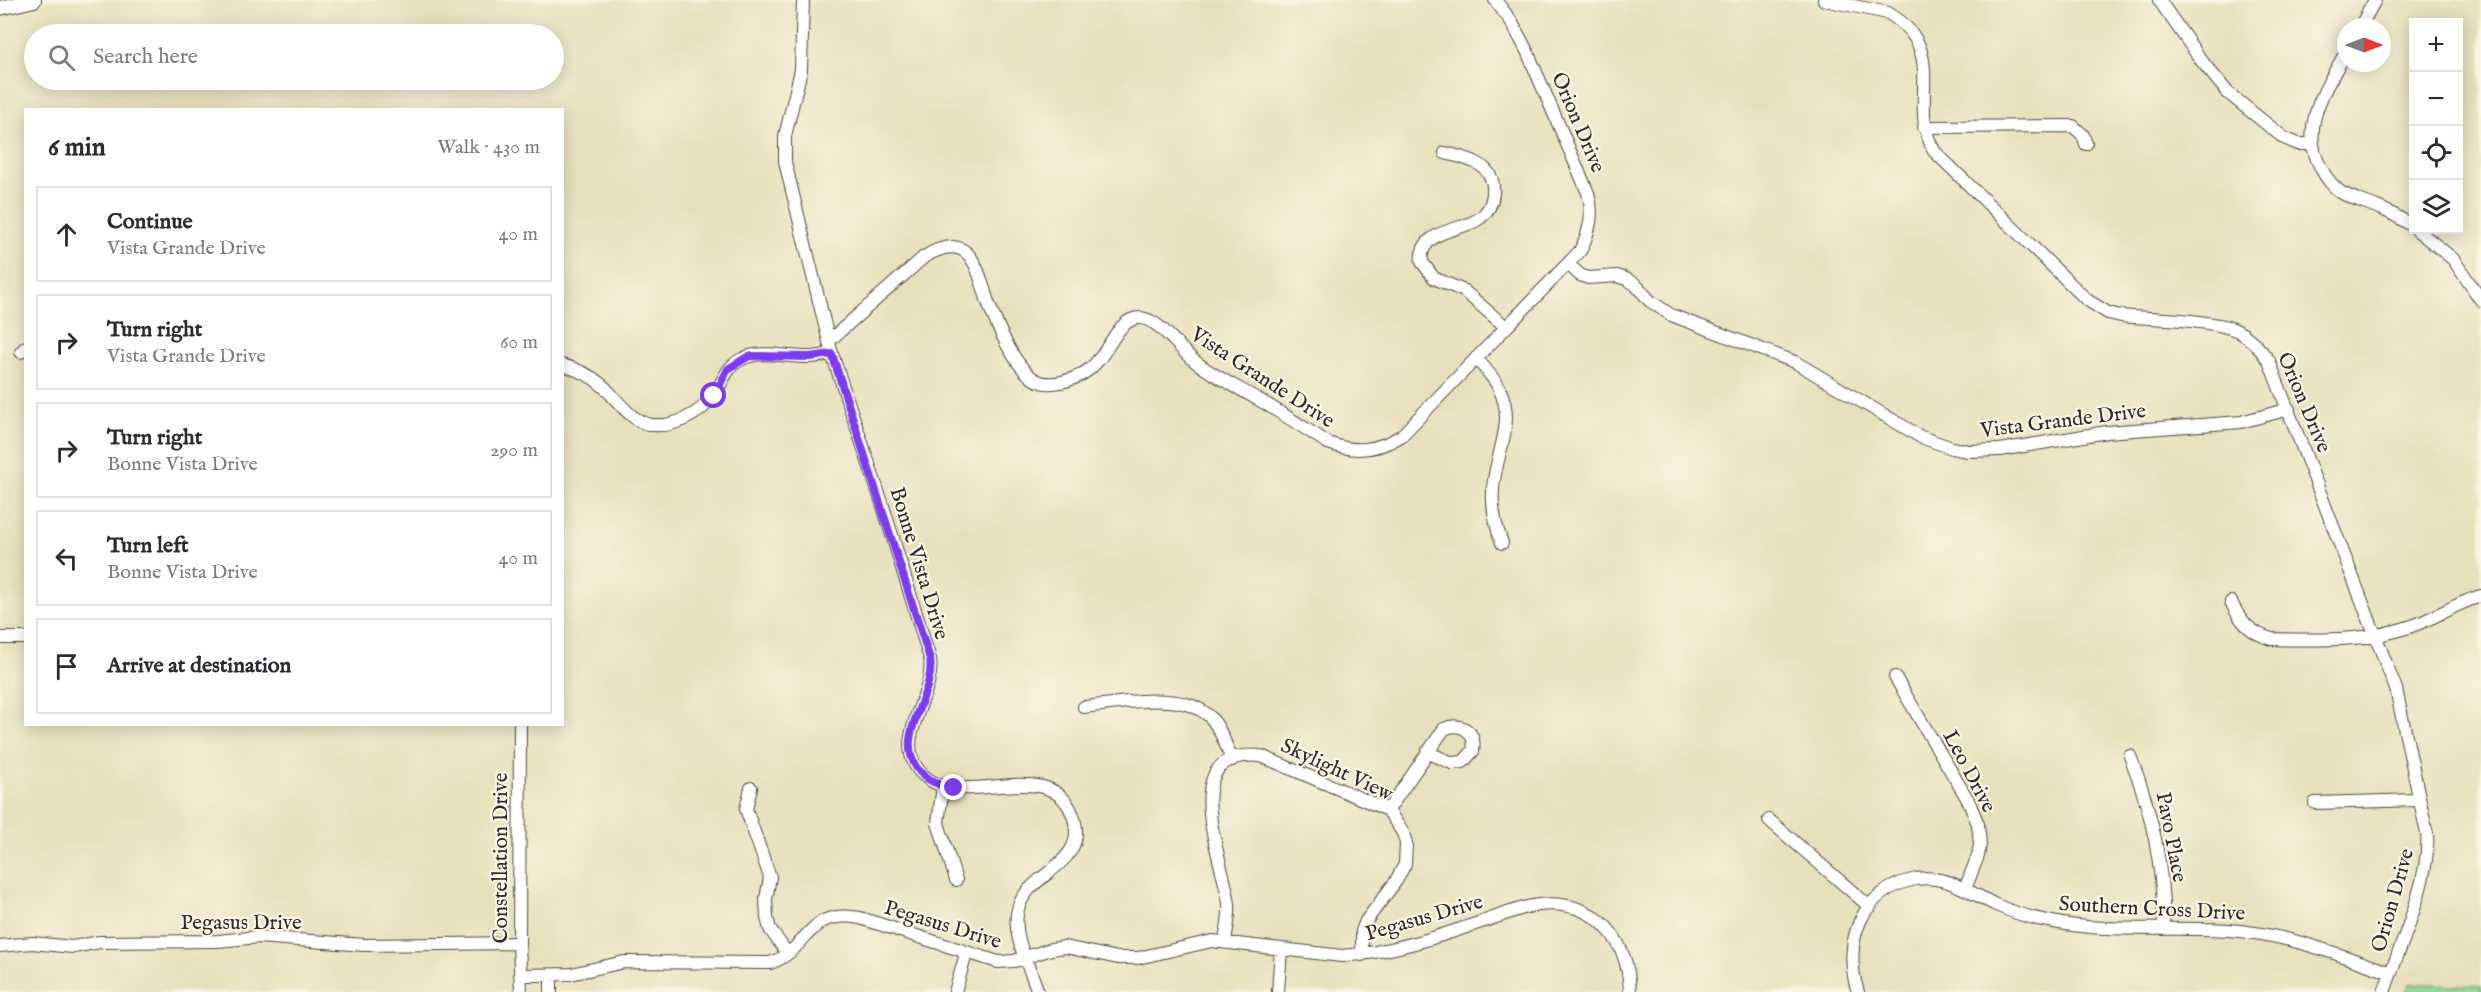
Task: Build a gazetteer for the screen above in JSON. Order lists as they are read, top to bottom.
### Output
{
  "streets": {
    "street": [
      "Orion Drive",
      "Vista Grande Drive",
      "Bonne Vista Drive",
      "Skylight View",
      "Leo Drive",
      "Pavo Place",
      "Constellation Drive",
      "Southern Cross Drive",
      "Pegasus Drive"
    ]
  },
  "crossings": [
    ["Orion Drive", "Vista Grande Drive"],
    ["Orion Drive", "Southern Cross Drive"],
    ["Vista Grande Drive", "Bonne Vista Drive"],
    ["Skylight View", "Pegasus Drive"],
    ["Leo Drive", "Southern Cross Drive"],
    ["Pavo Place", "Southern Cross Drive"],
    ["Constellation Drive", "Pegasus Drive"]
  ],
  "north": "right",
  "page": {
    "map_buttons": ["+", "−"],
    "search": "Search here",
    "heading": ["6 min", "Walk · 430 m"],
    "list": [
      ["Continue", "Vista Grande Drive", "40 m"],
      ["Turn right", "Vista Grande Drive", "60 m"],
      ["Turn right", "Bonne Vista Drive", "290 m"],
      ["Turn left", "Bonne Vista Drive", "40 m"],
      "Arrive at destination"
    ]
  }
}
